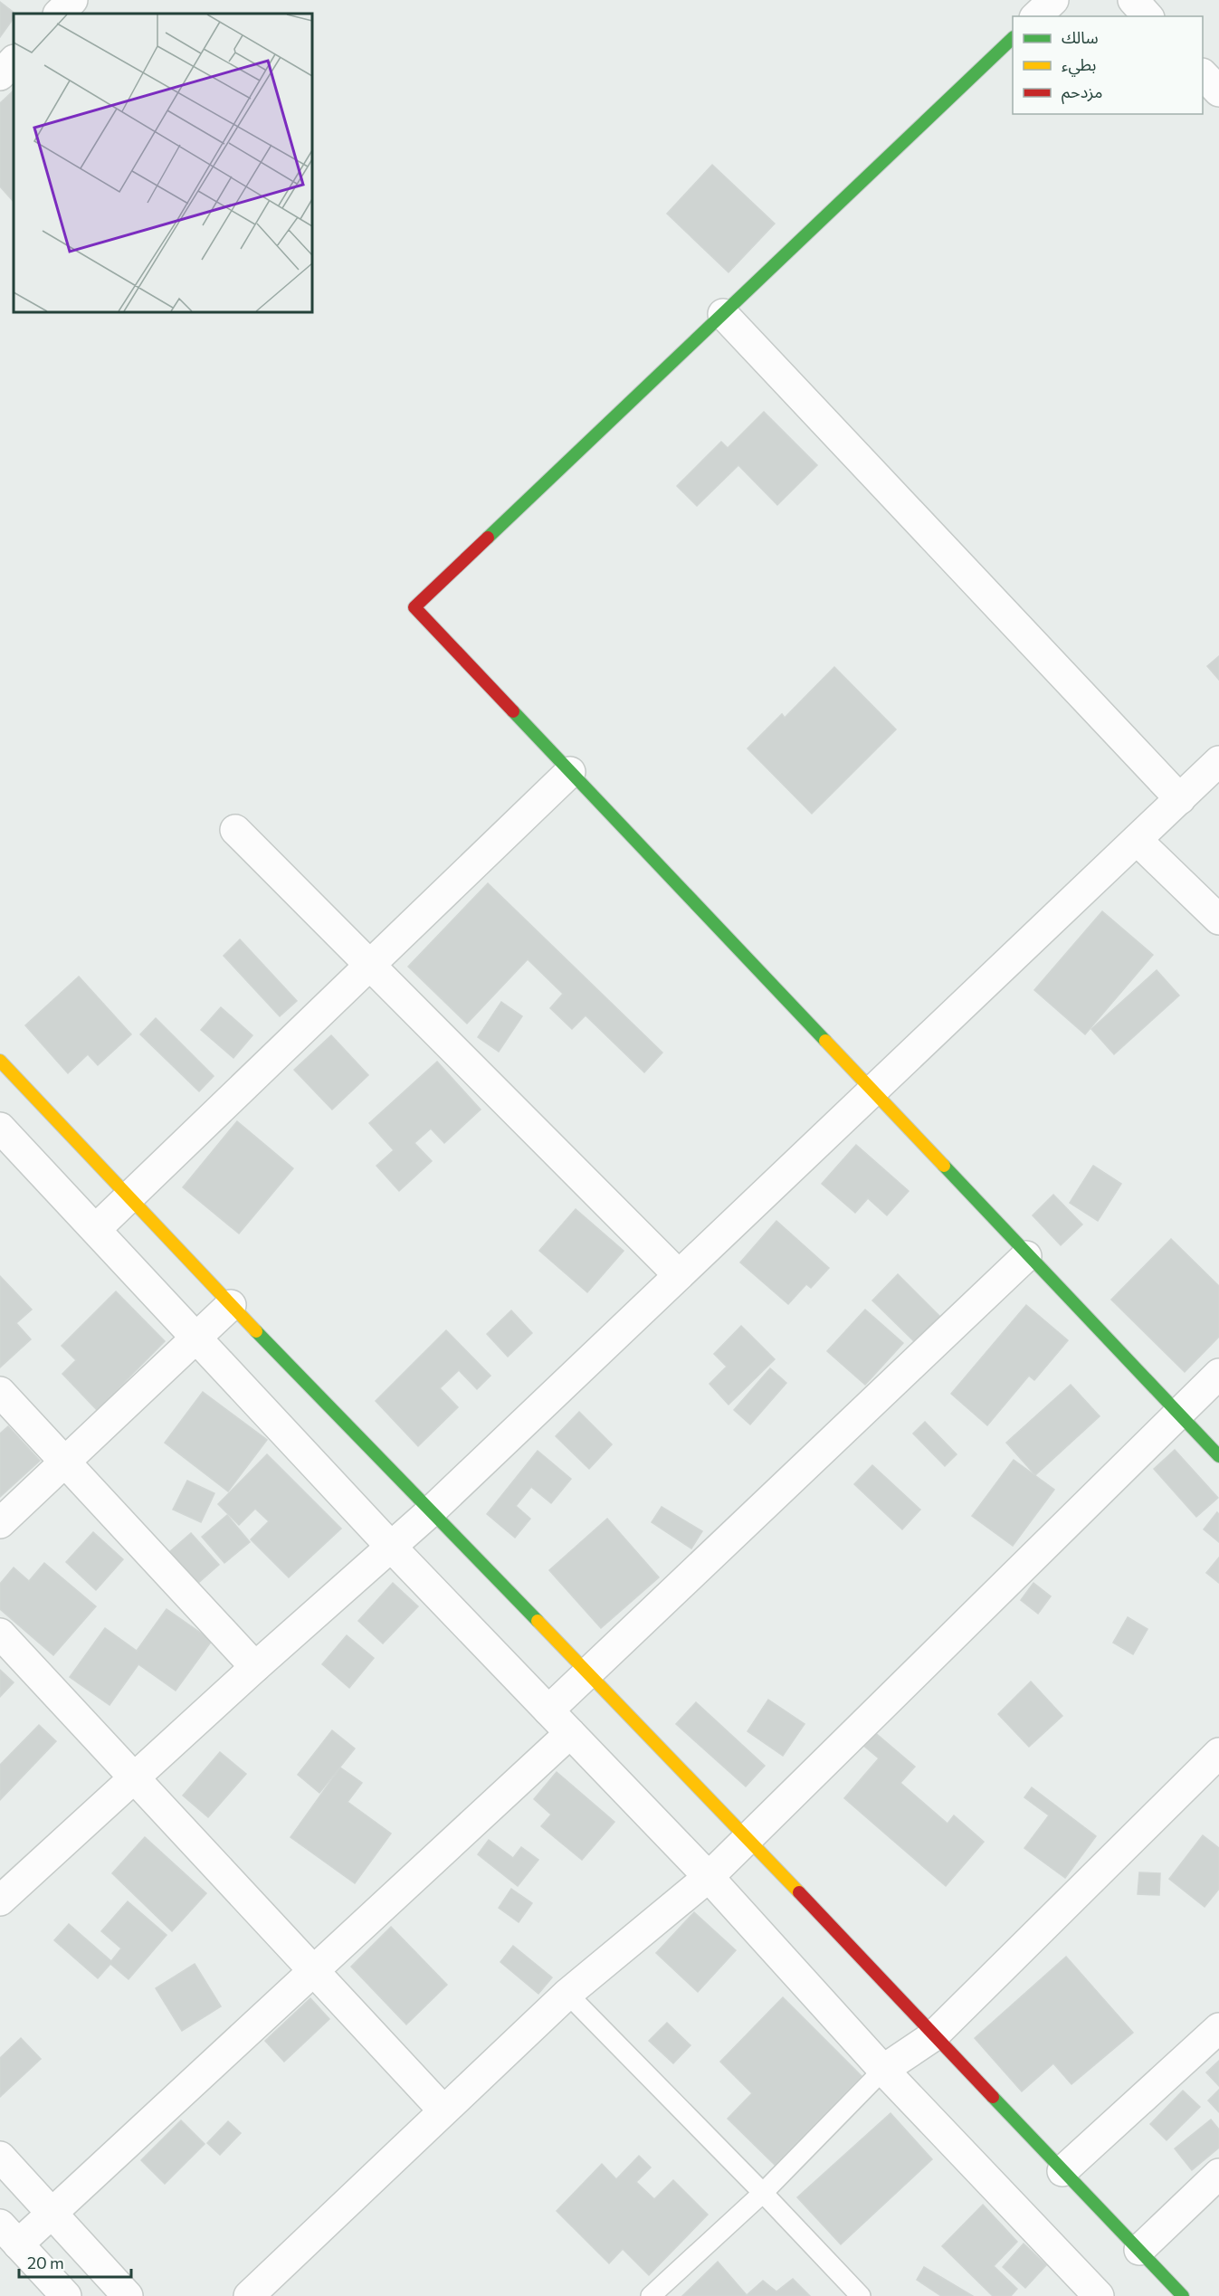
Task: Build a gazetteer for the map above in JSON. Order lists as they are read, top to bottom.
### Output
{
  "legend": ["سالك", "بطيء", "مزدحم"],
  "scale_bar": "20 m"
}
